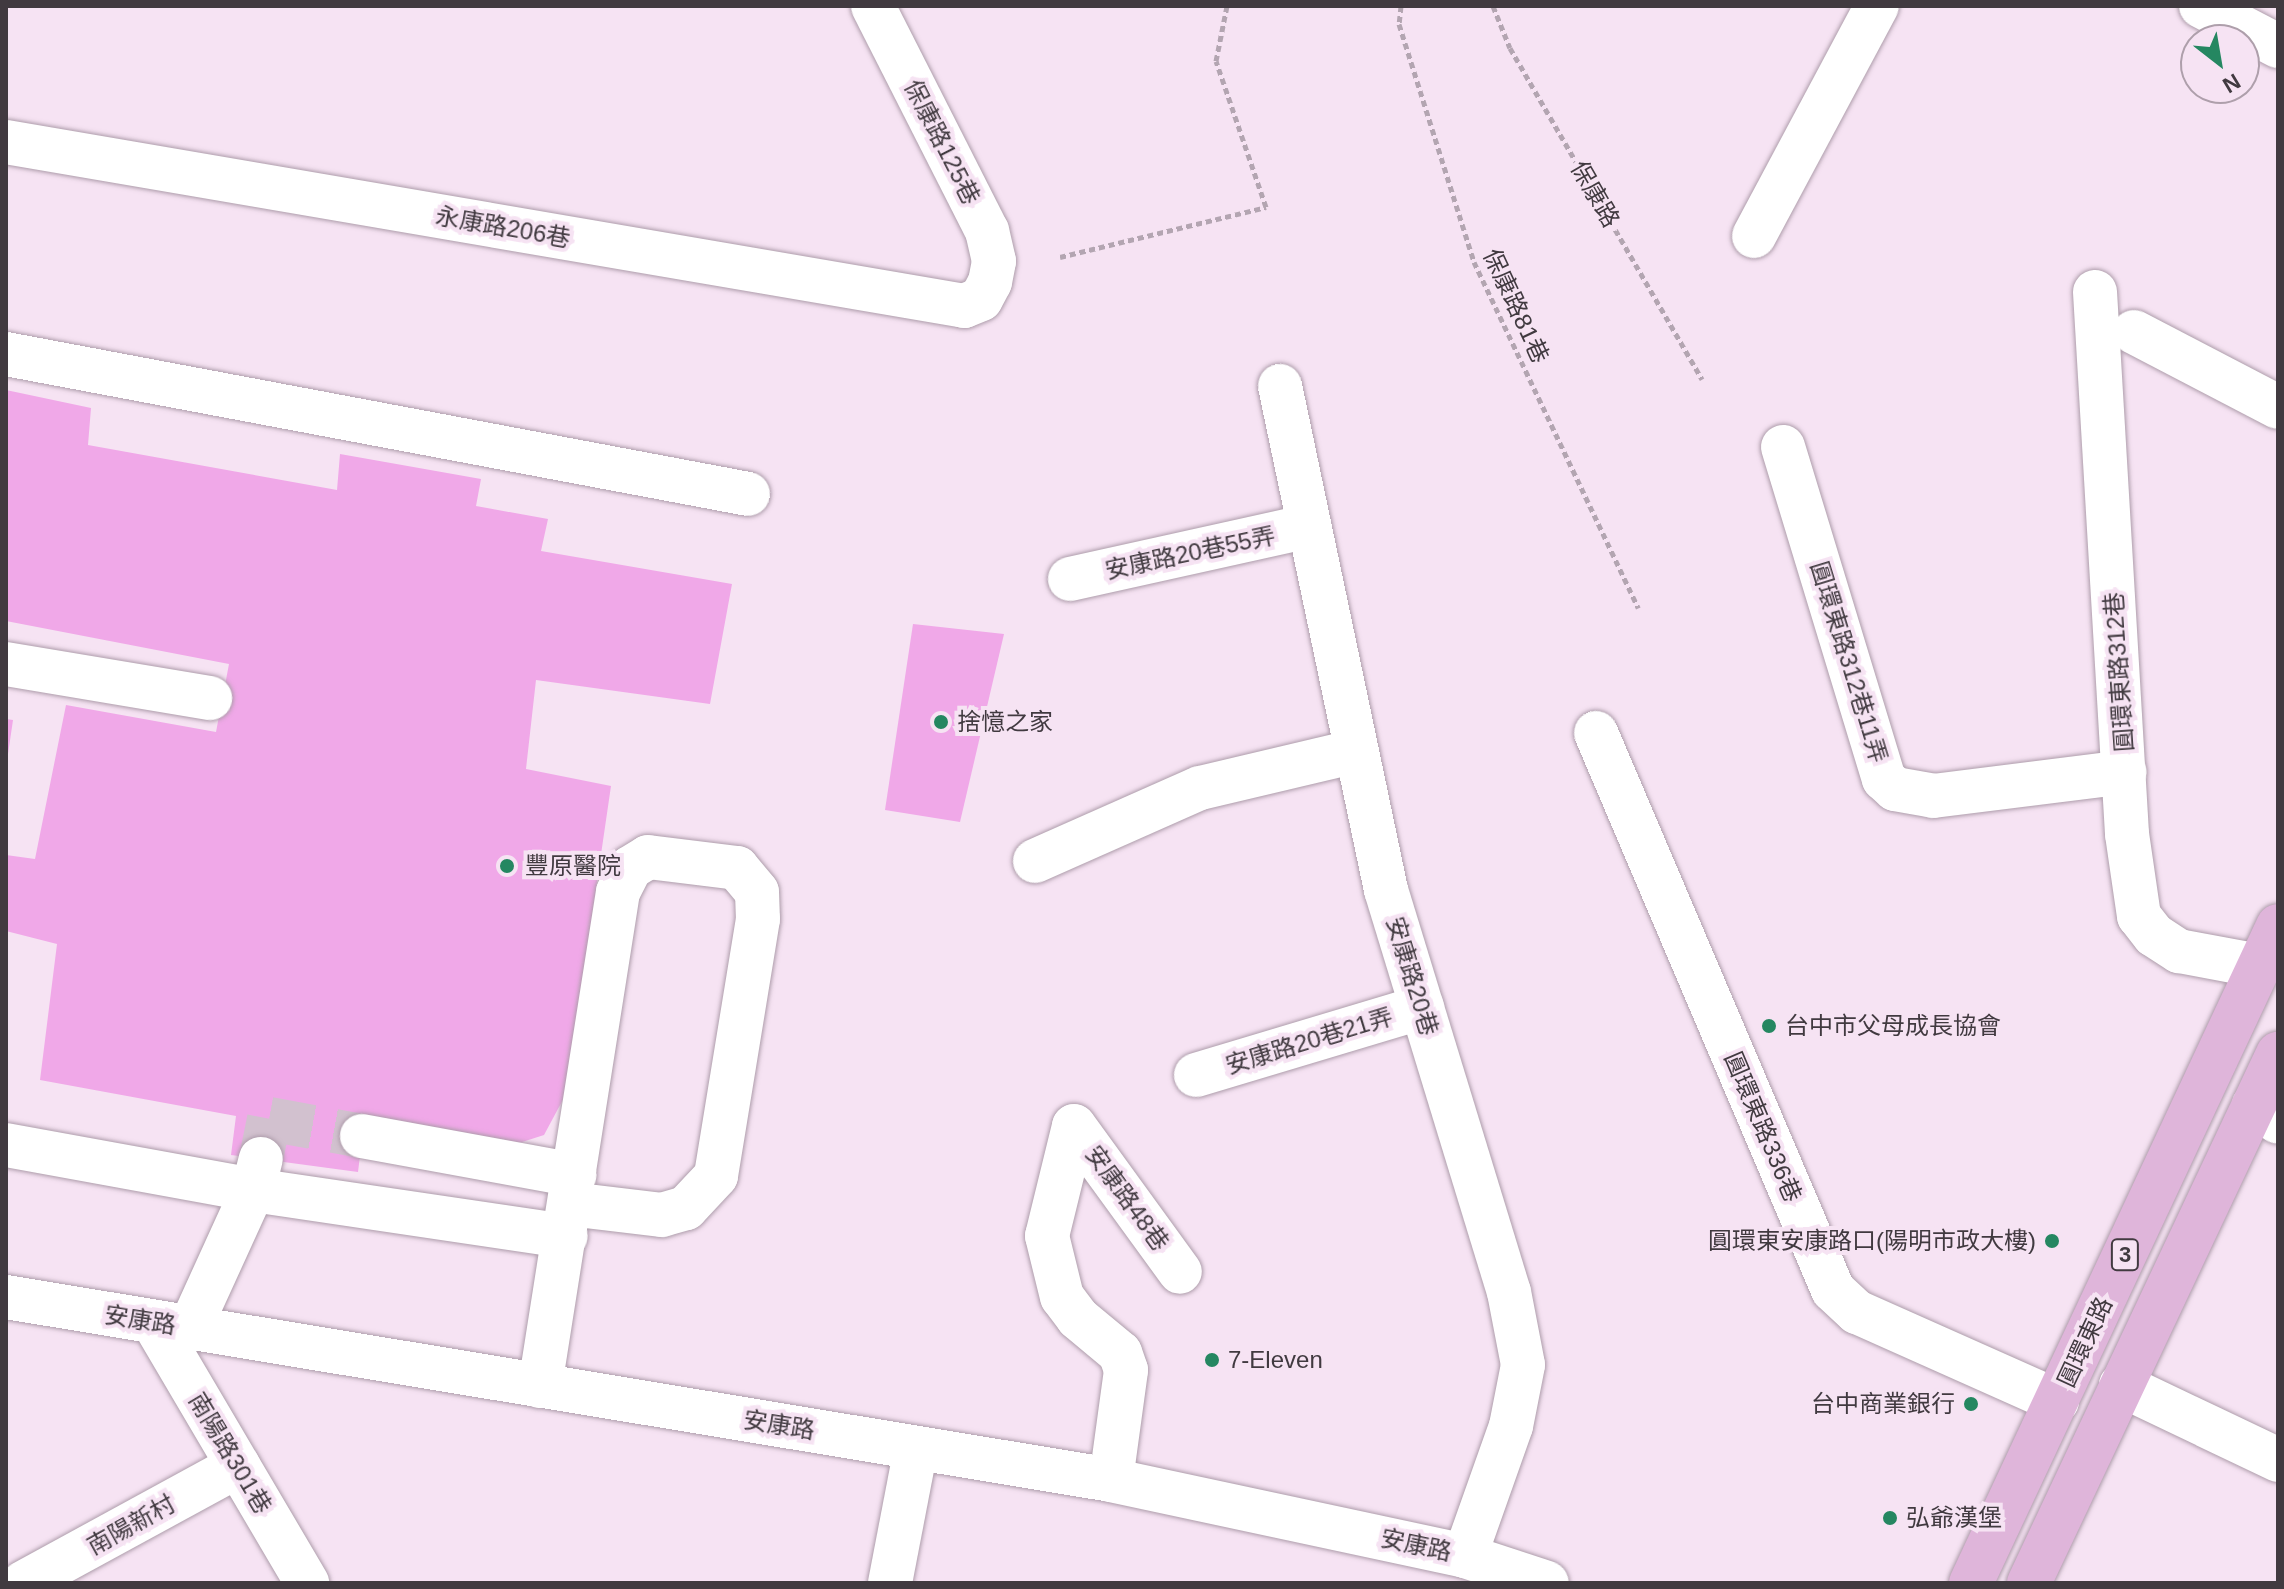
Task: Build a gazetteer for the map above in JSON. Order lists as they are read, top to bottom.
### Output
{
  "streets": {
    "main road": ["3", "圓環東路"],
    "street": [
      "保康路125巷",
      "永康路206巷",
      "安康路20巷55弄",
      "圓環東路312巷11弄",
      "圓環東路312巷",
      "安康路20巷",
      "安康路20巷21弄",
      "圓環東路336巷",
      "安康路48巷",
      "安康路",
      "南陽路301巷",
      "南陽新村"
    ],
    "path": ["保康路", "保康路81巷"]
  },
  "crossings": [
    ["保康路125巷", "永康路206巷"],
    ["安康路20巷55弄", "安康路20巷"],
    ["圓環東路312巷11弄", "圓環東路312巷"],
    ["圓環東路312巷", "圓環東路"],
    ["安康路20巷", "安康路20巷21弄"],
    ["安康路20巷", "安康路"],
    ["圓環東路336巷", "圓環東路"],
    ["安康路48巷", "安康路"],
    ["安康路", "南陽路301巷"],
    ["南陽路301巷", "南陽新村"]
  ],
  "places": [
    "捨憶之家",
    "豐原醫院",
    "台中市父母成長協會",
    "圓環東安康路口(陽明市政大樓)",
    "7-Eleven",
    "台中商業銀行",
    "弘爺漢堡"
  ],
  "north": "bottom right"
}
